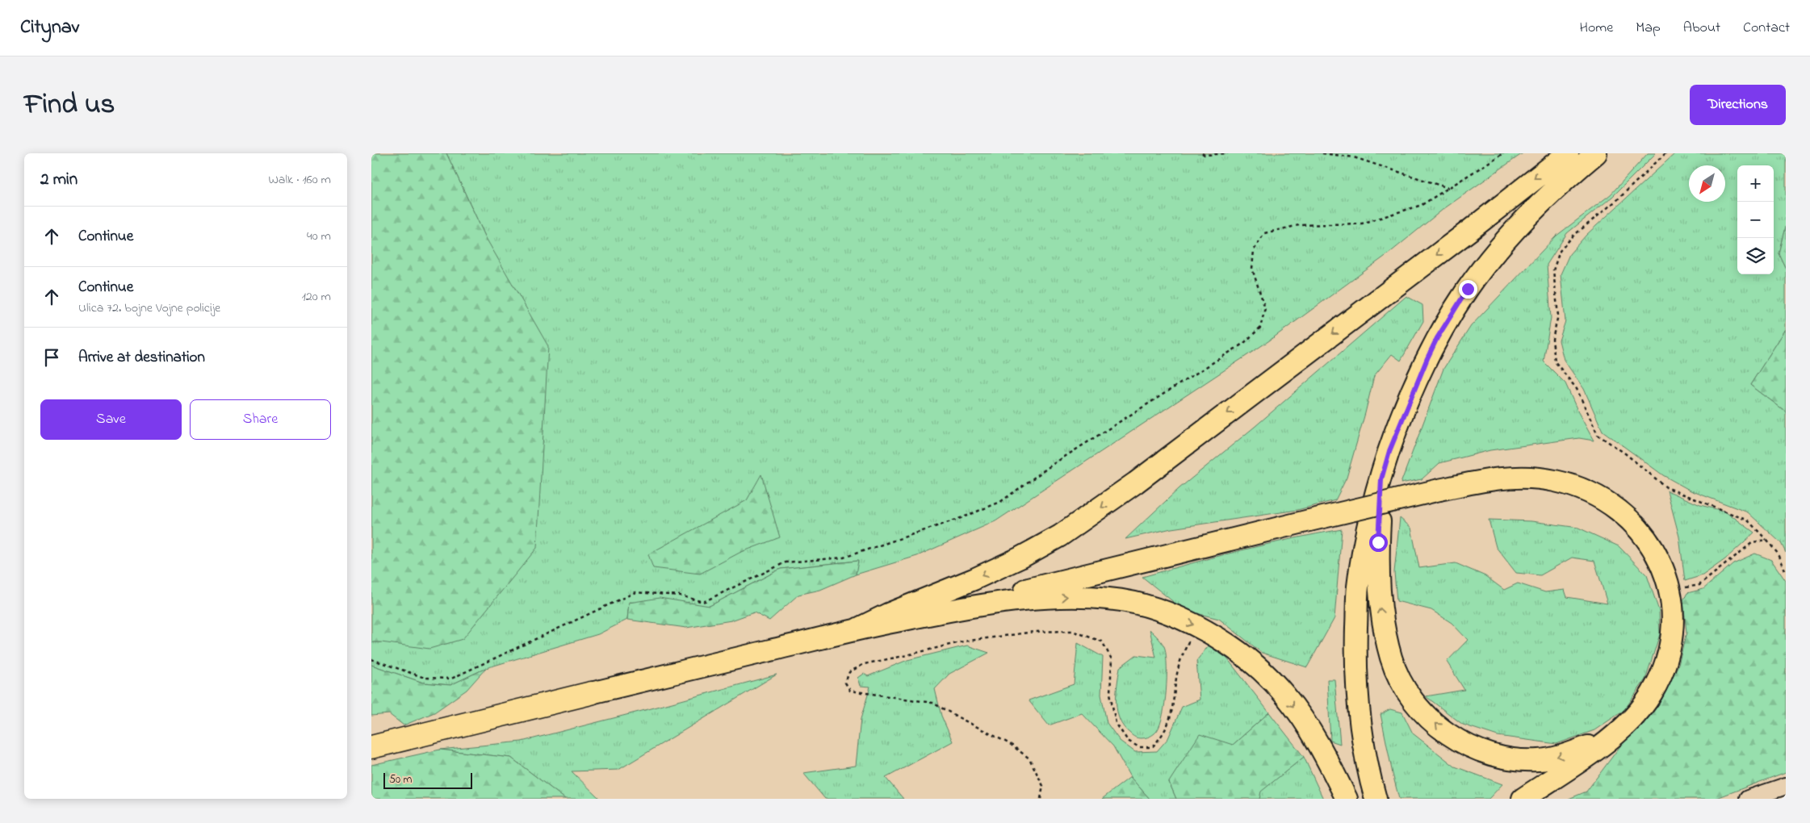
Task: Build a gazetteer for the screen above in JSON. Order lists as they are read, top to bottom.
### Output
{
  "scale_bar": "50 m",
  "north": "bottom left",
  "page": {
    "header": "Citynav",
    "nav": [
      "Home",
      "Map",
      "About",
      "Contact"
    ],
    "title": "Find us",
    "buttons": [
      "Directions",
      ["Save", "Share"]
    ],
    "heading": ["2 min", "Walk · 160 m"],
    "map_buttons": ["+", "−"],
    "list": [
      ["Continue", "40 m"],
      ["Continue", "Ulica 72. bojne Vojne policije", "120 m"],
      "Arrive at destination"
    ],
    "scale": "50 m"
  }
}
